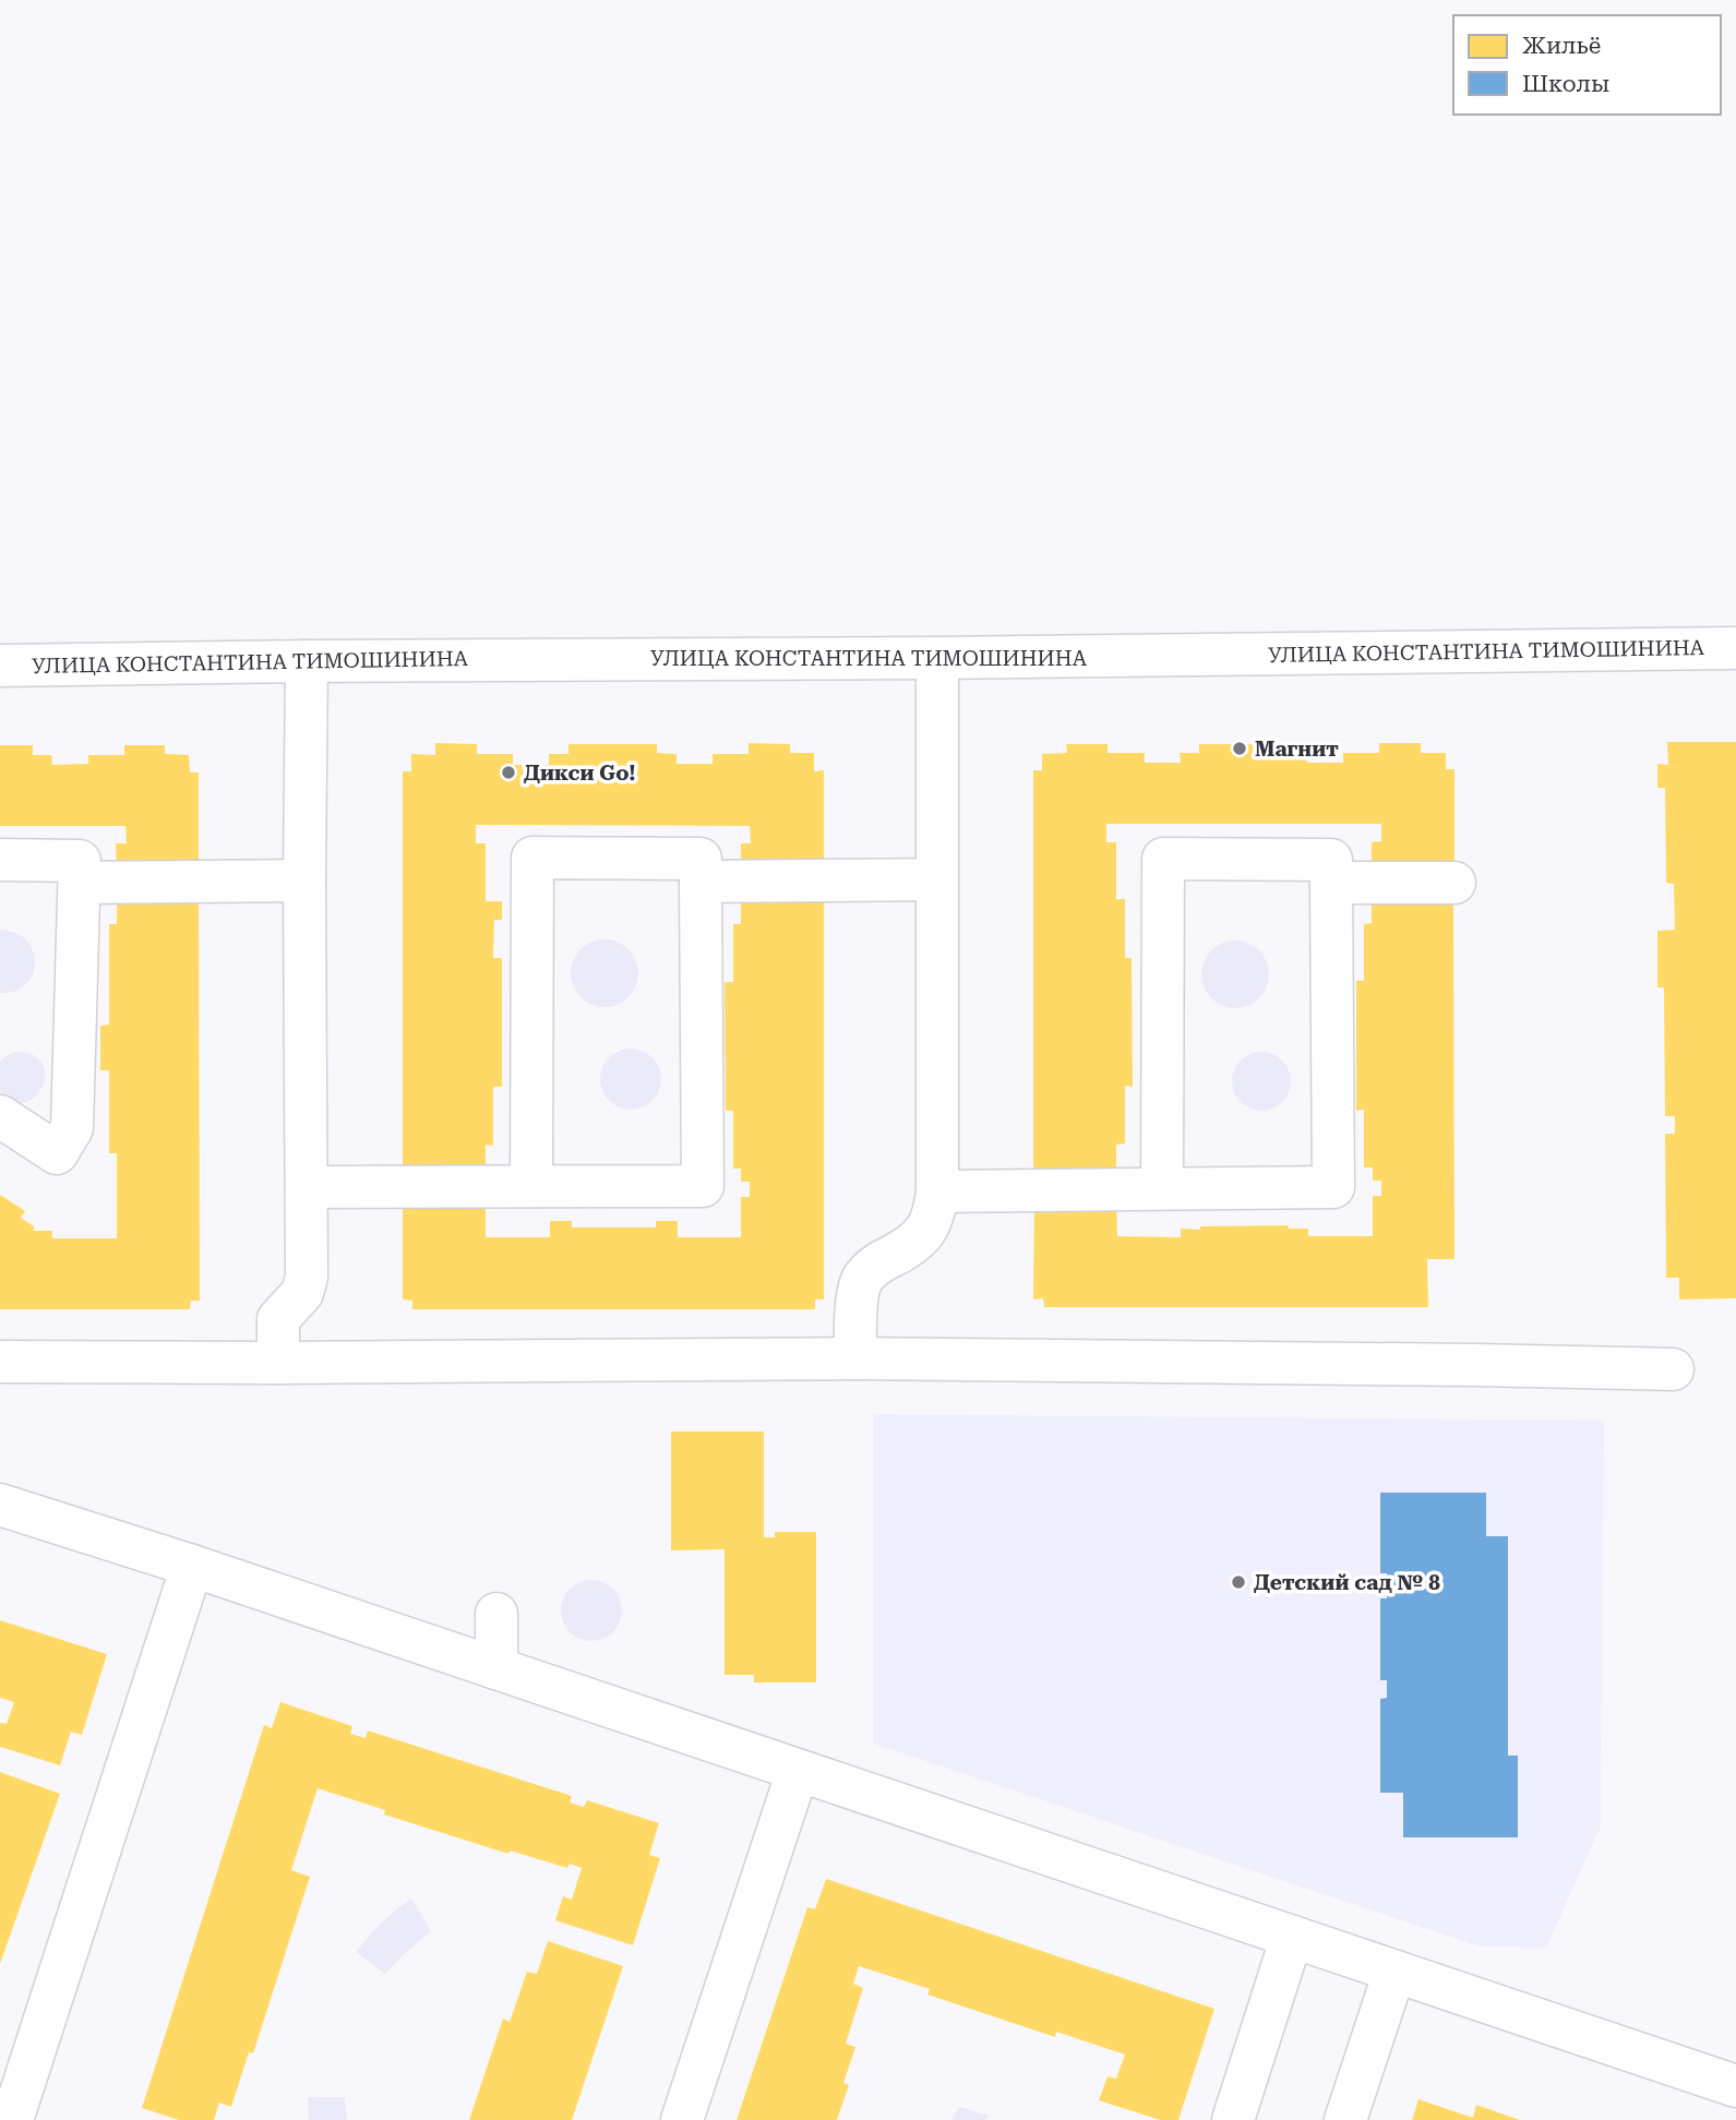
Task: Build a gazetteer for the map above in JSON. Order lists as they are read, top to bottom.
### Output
{
  "streets": {
    "street": ["УЛИЦА КОНСТАНТИНА ТИМОШИНИНА"]
  },
  "places": ["Магнит", "Дикси Go!", "Детский сад № 8"],
  "legend": ["Жильё", "Школы"]
}
